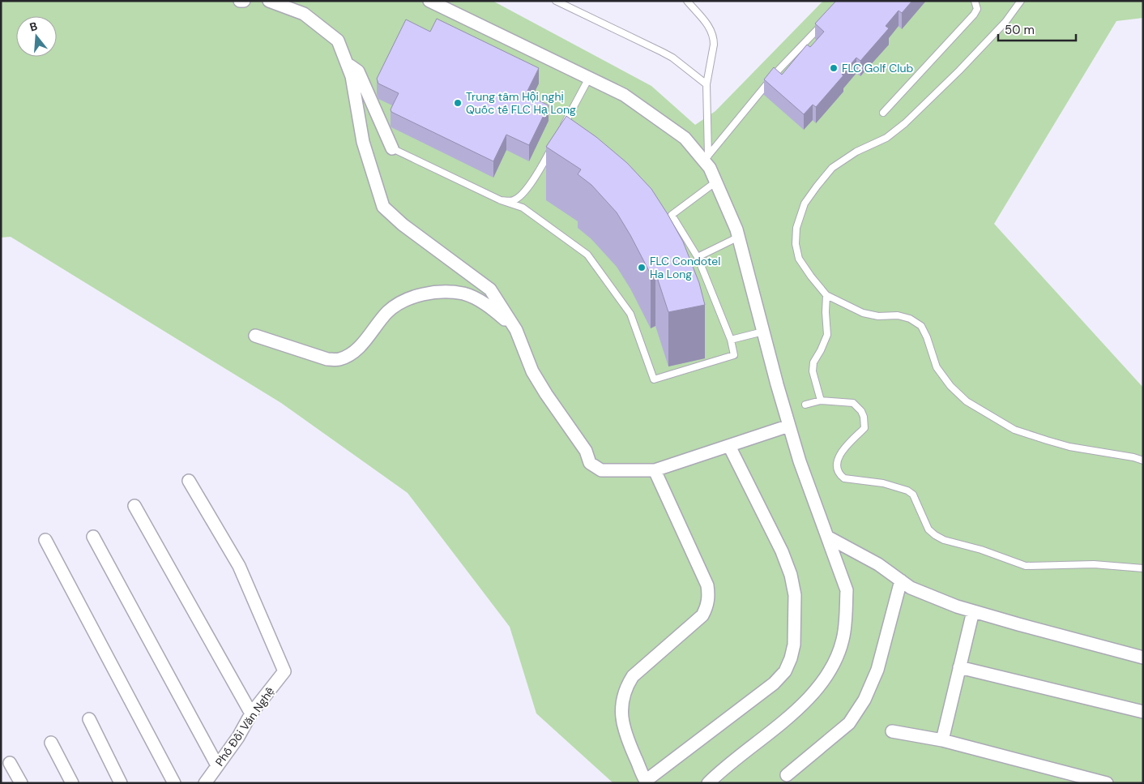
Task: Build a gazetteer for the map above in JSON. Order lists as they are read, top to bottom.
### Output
{
  "streets": {
    "street": ["Phố Đồi Văn Nghệ"]
  },
  "places": ["FLC Golf Club", "Trung tâm Hội nghị Quốc tế FLC Hạ Long", "FLC Condotel Ha Long"],
  "scale_bar": "50 m",
  "north": "top"
}
